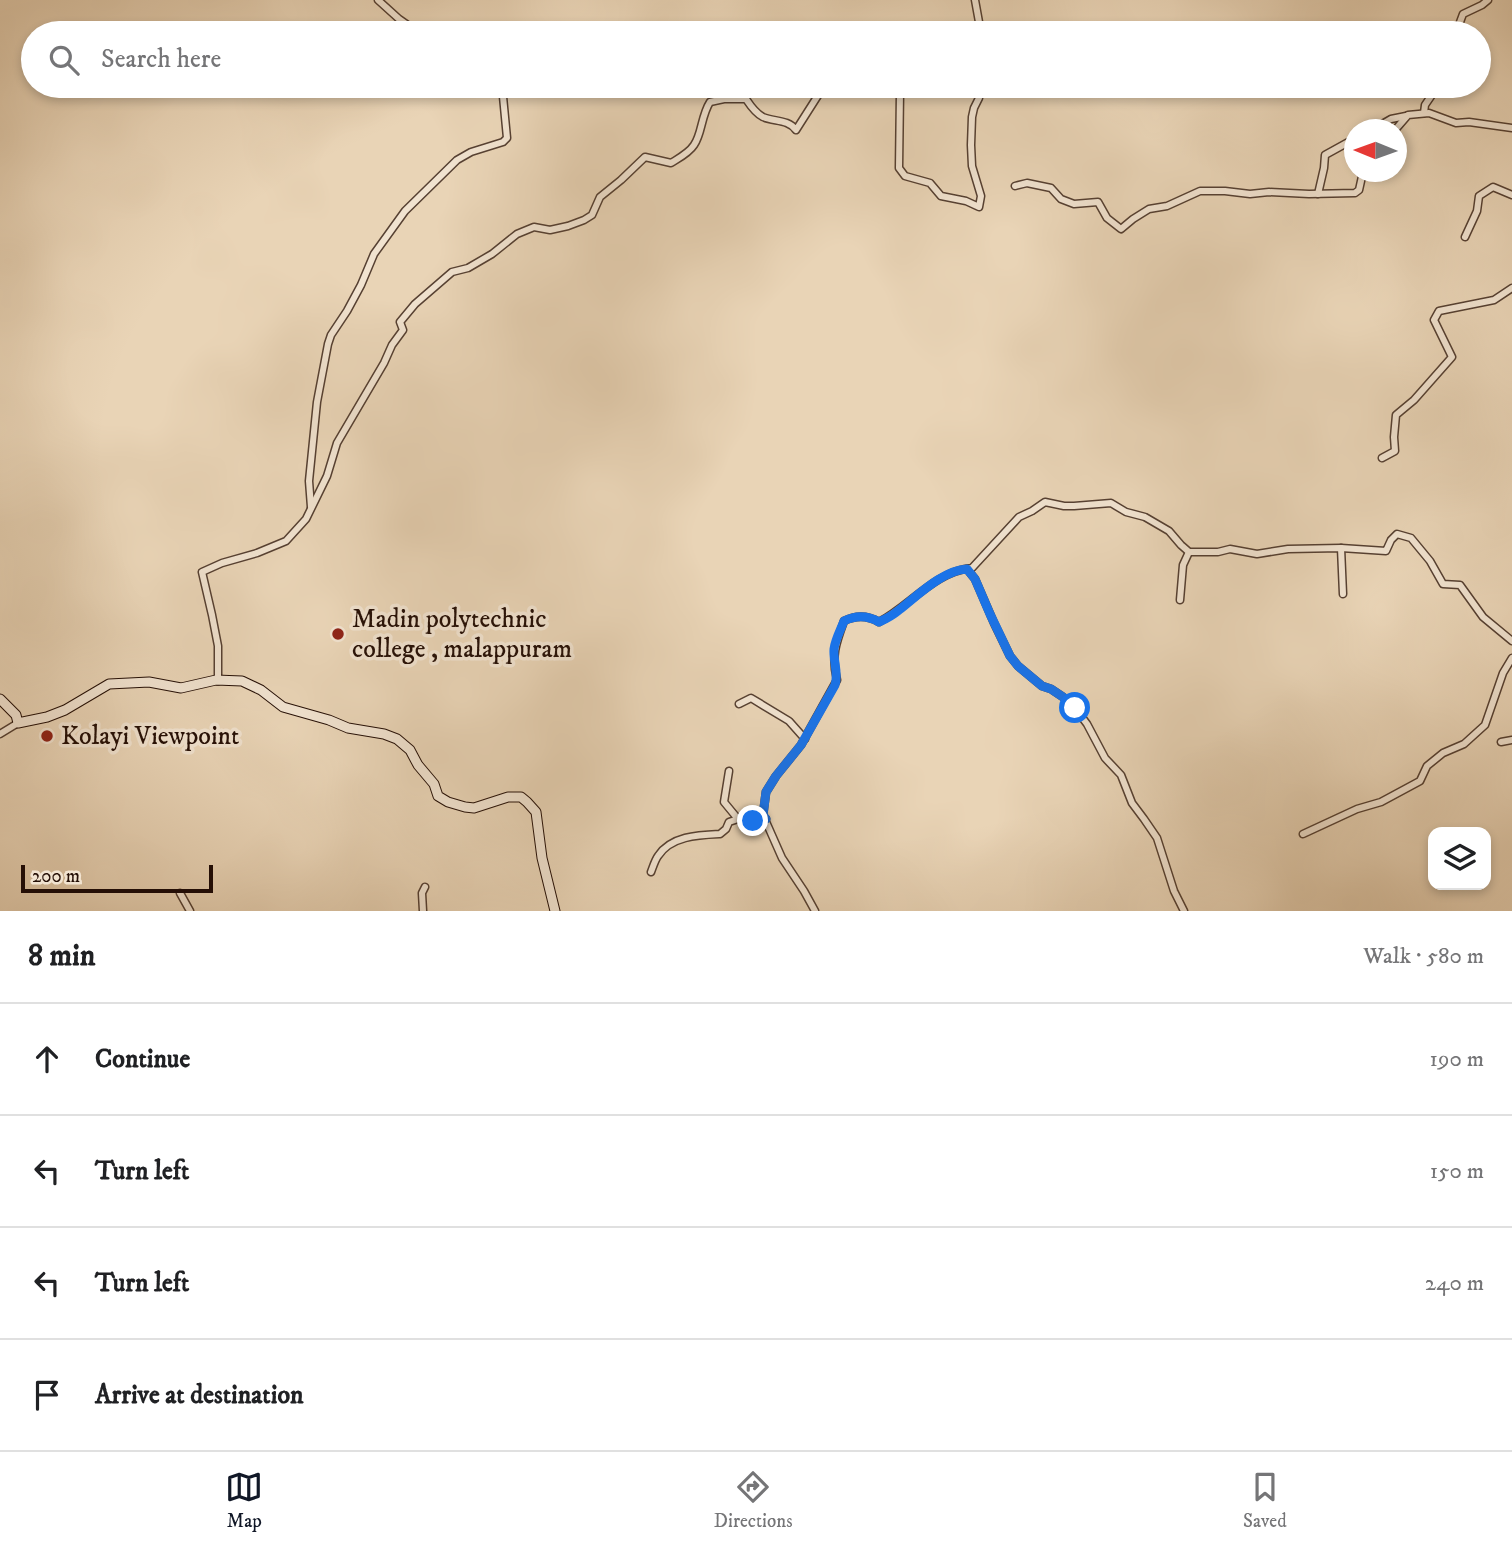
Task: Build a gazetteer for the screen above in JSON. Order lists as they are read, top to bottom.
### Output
{
  "places": ["Madin polytechnic college , malappuram", "Kolayi Viewpoint"],
  "scale_bar": "200 m",
  "north": "left",
  "page": {
    "search": "Search here",
    "scale": "200 m",
    "heading": ["8 min", "Walk · 580 m"],
    "list": [
      ["Continue", "190 m"],
      ["Turn left", "150 m"],
      ["Turn left", "240 m"],
      "Arrive at destination"
    ],
    "nav": ["Map", "Directions", "Saved"]
  }
}
